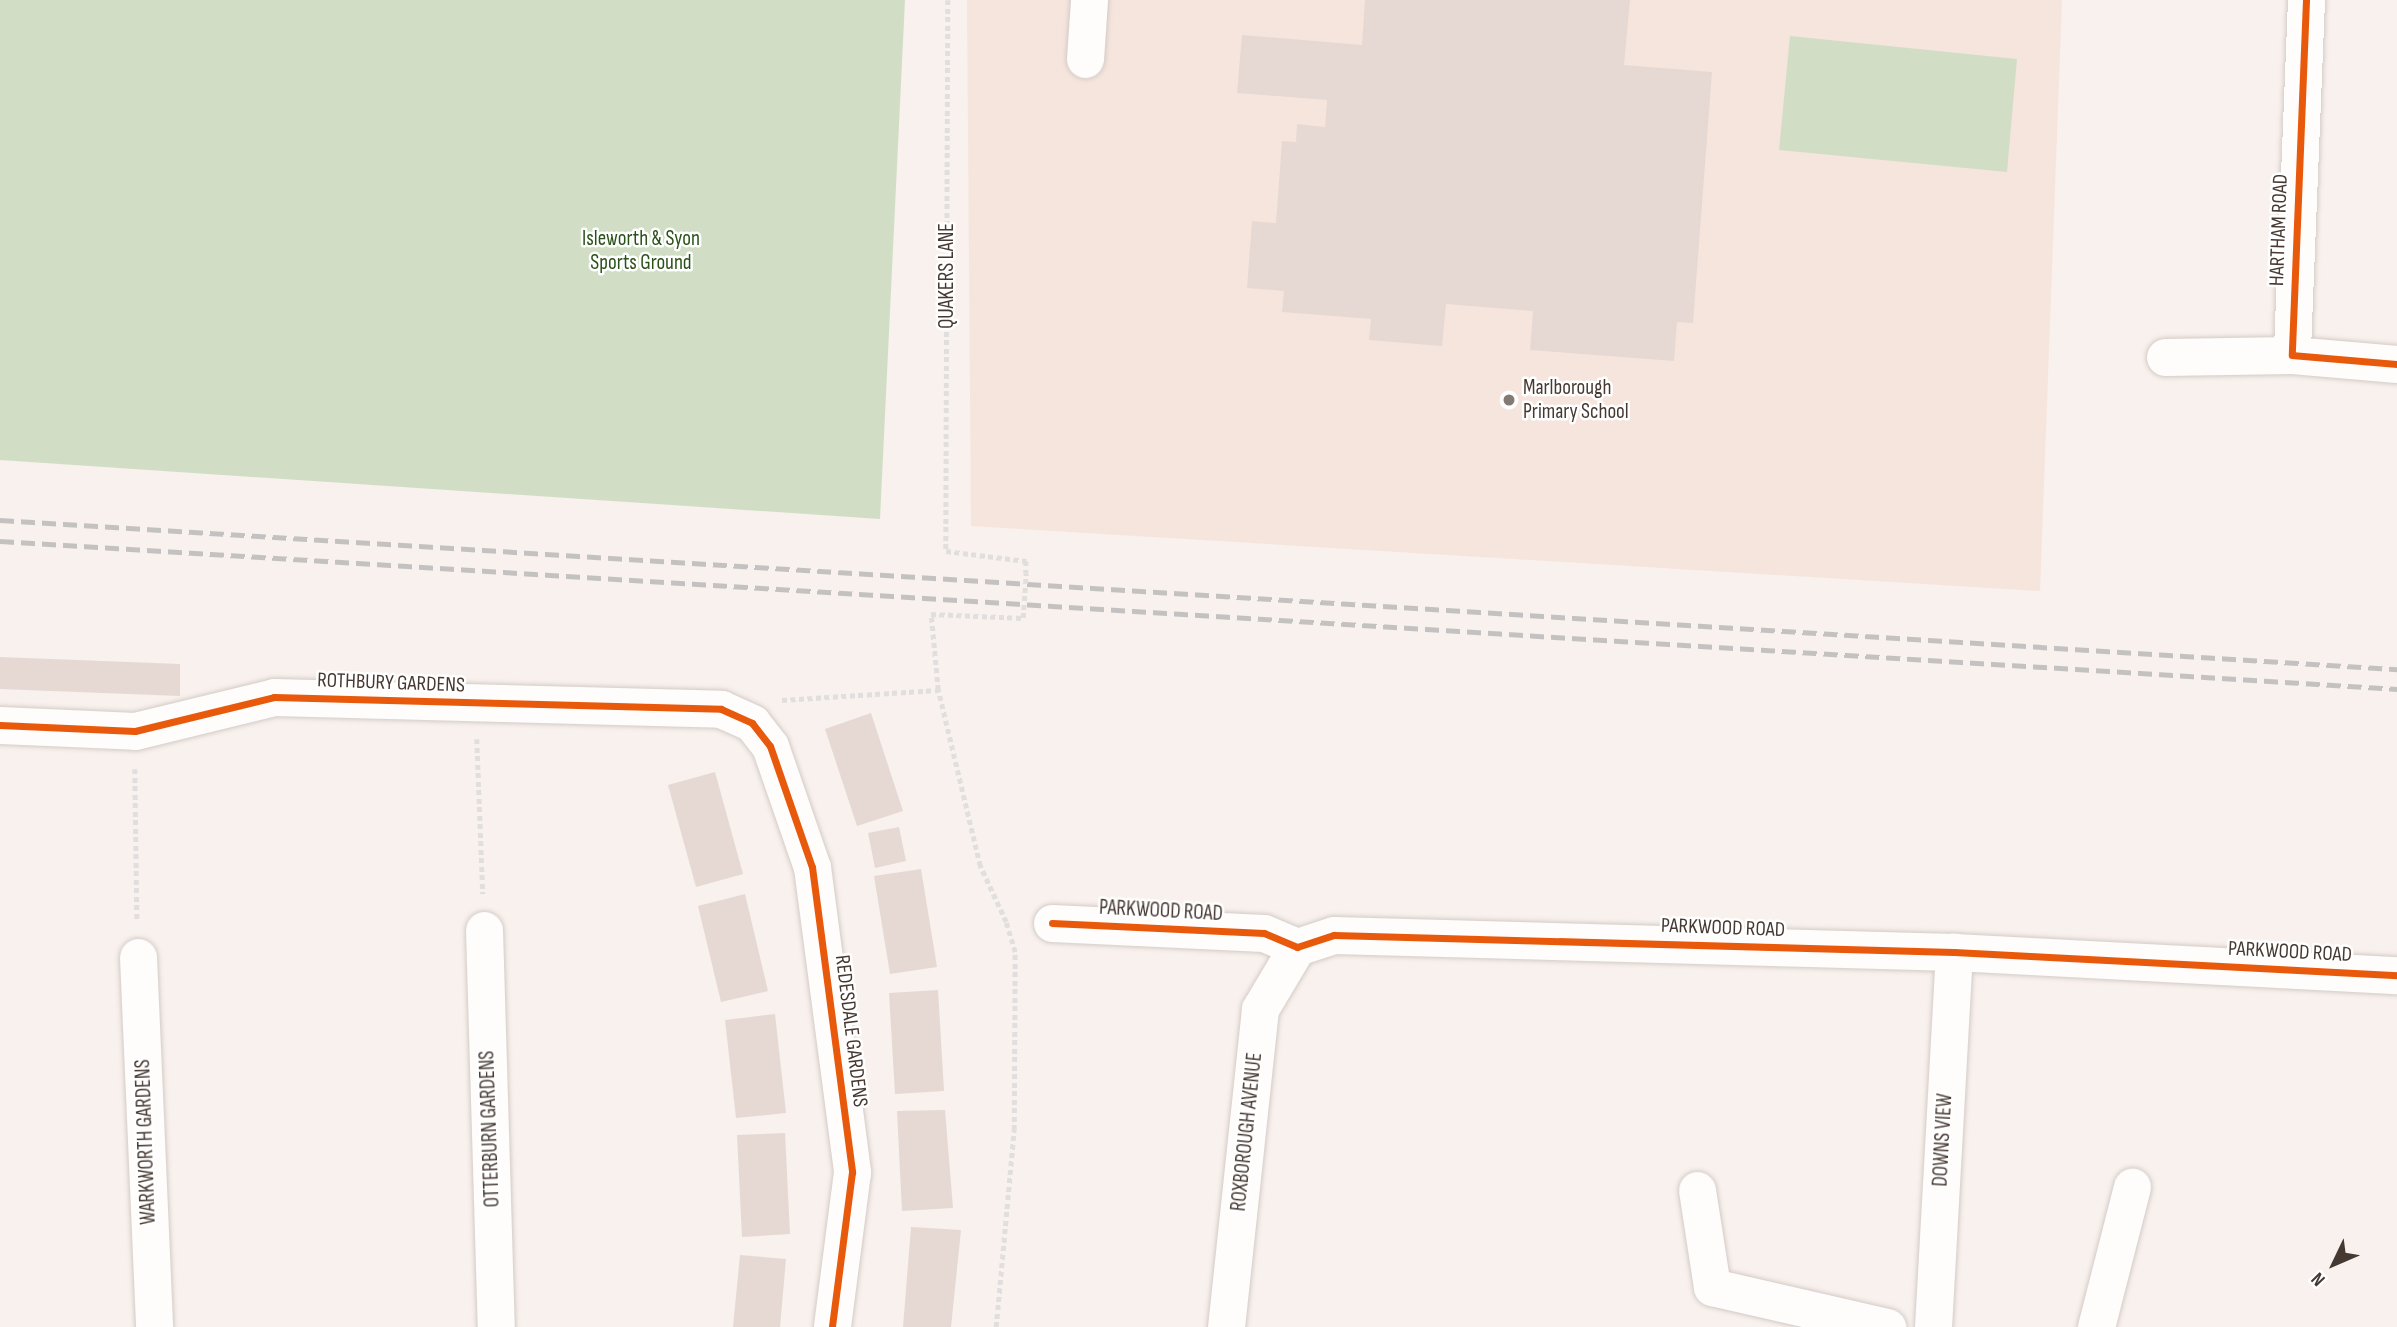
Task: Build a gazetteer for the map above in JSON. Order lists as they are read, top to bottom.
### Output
{
  "streets": {
    "street": [
      "HARTHAM ROAD",
      "ROTHBURY GARDENS",
      "PARKWOOD ROAD",
      "REDESDALE GARDENS",
      "OTTERBURN GARDENS",
      "ROXBOROUGH AVENUE",
      "DOWNS VIEW",
      "WARKWORTH GARDENS"
    ],
    "path": ["QUAKERS LANE"]
  },
  "crossings": [
    ["ROTHBURY GARDENS", "REDESDALE GARDENS"],
    ["PARKWOOD ROAD", "ROXBOROUGH AVENUE"],
    ["PARKWOOD ROAD", "DOWNS VIEW"]
  ],
  "parks": ["Isleworth & Syon Sports Ground"],
  "places": ["Marlborough Primary School"],
  "north": "bottom left"
}
